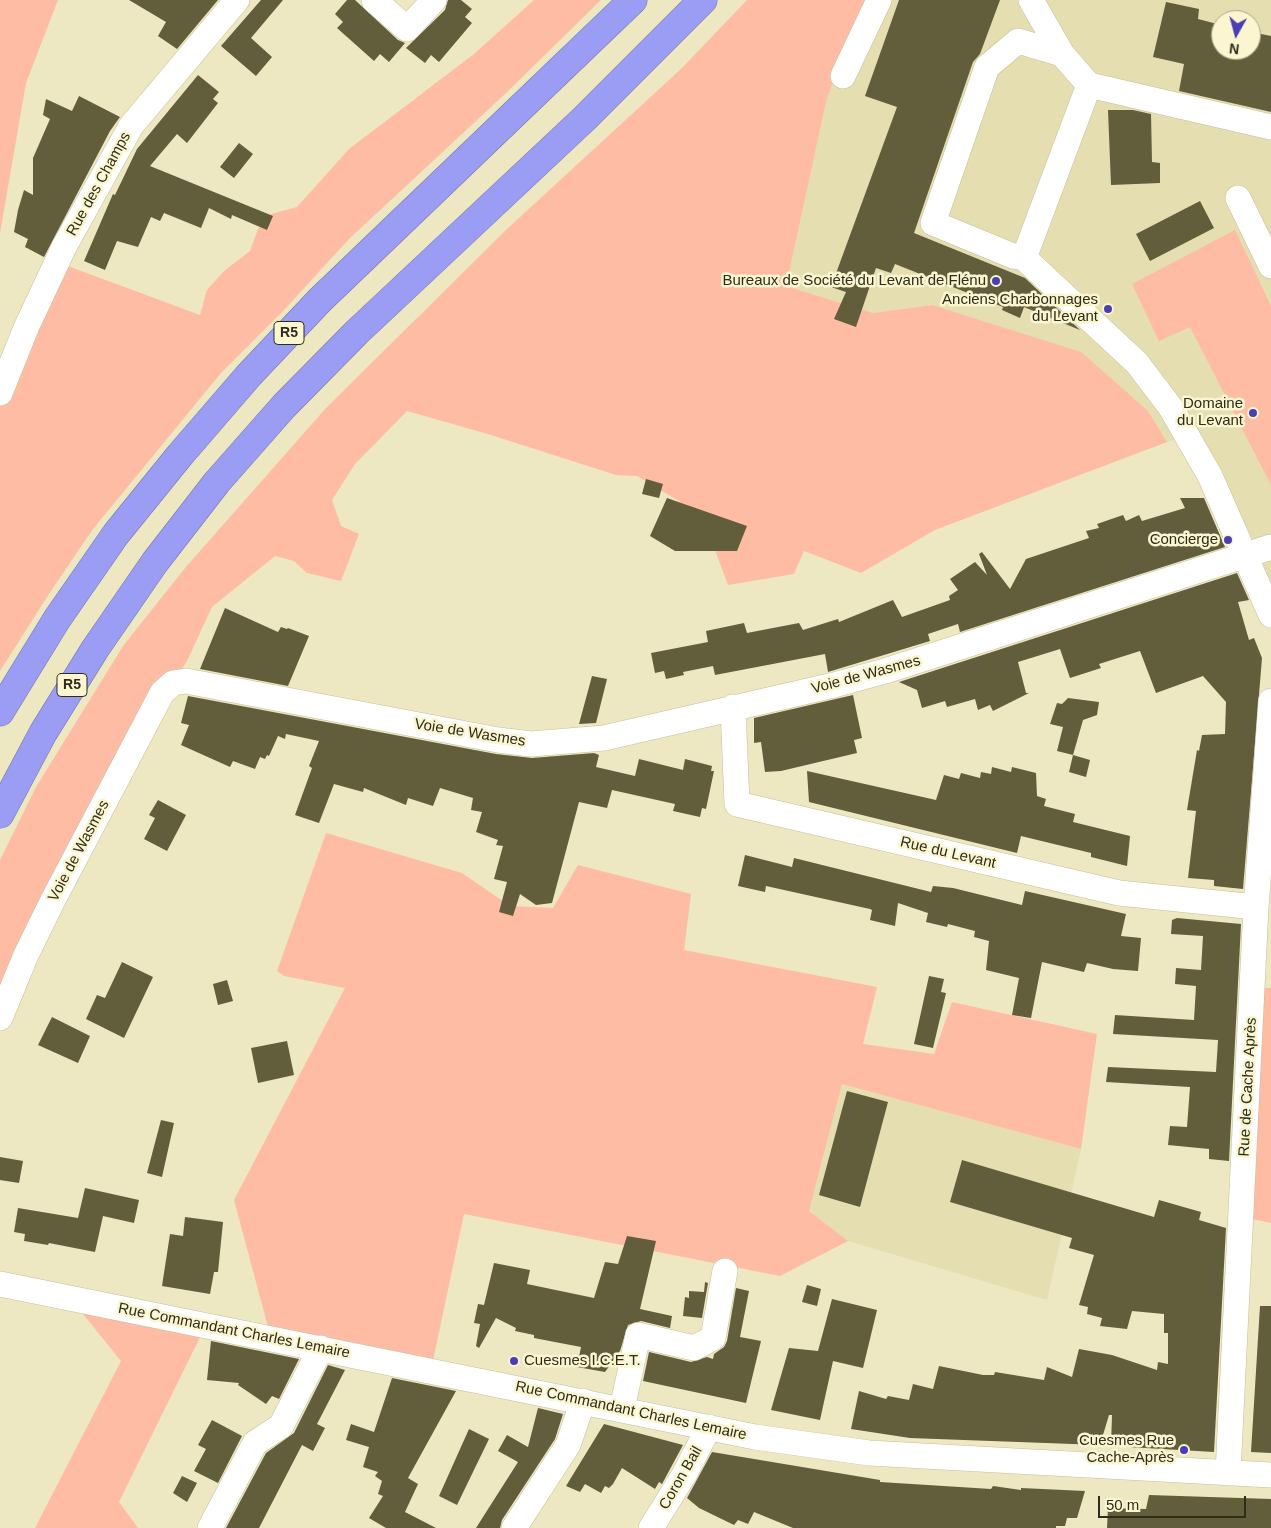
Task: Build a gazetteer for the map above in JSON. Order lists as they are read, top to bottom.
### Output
{
  "streets": {
    "highway": ["R5"],
    "street": [
      "Rue des Champs",
      "Voie de Wasmes",
      "Rue du Levant",
      "Rue de Cache Après",
      "Rue Commandant Charles Lemaire",
      "Coron Bail"
    ]
  },
  "crossings": [
    ["Voie de Wasmes", "Rue du Levant"],
    ["Rue du Levant", "Rue de Cache Après"],
    ["Rue de Cache Après", "Rue Commandant Charles Lemaire"],
    ["Rue Commandant Charles Lemaire", "Coron Bail"]
  ],
  "places": [
    "Bureaux de Société du Levant de Flénu",
    "Anciens Charbonnages du Levant",
    "Domaine du Levant",
    "Concierge",
    "Cuesmes I.C.E.T.",
    "Cuesmes Rue Cache-Après"
  ],
  "scale_bar": "50 m",
  "north": "bottom"
}
